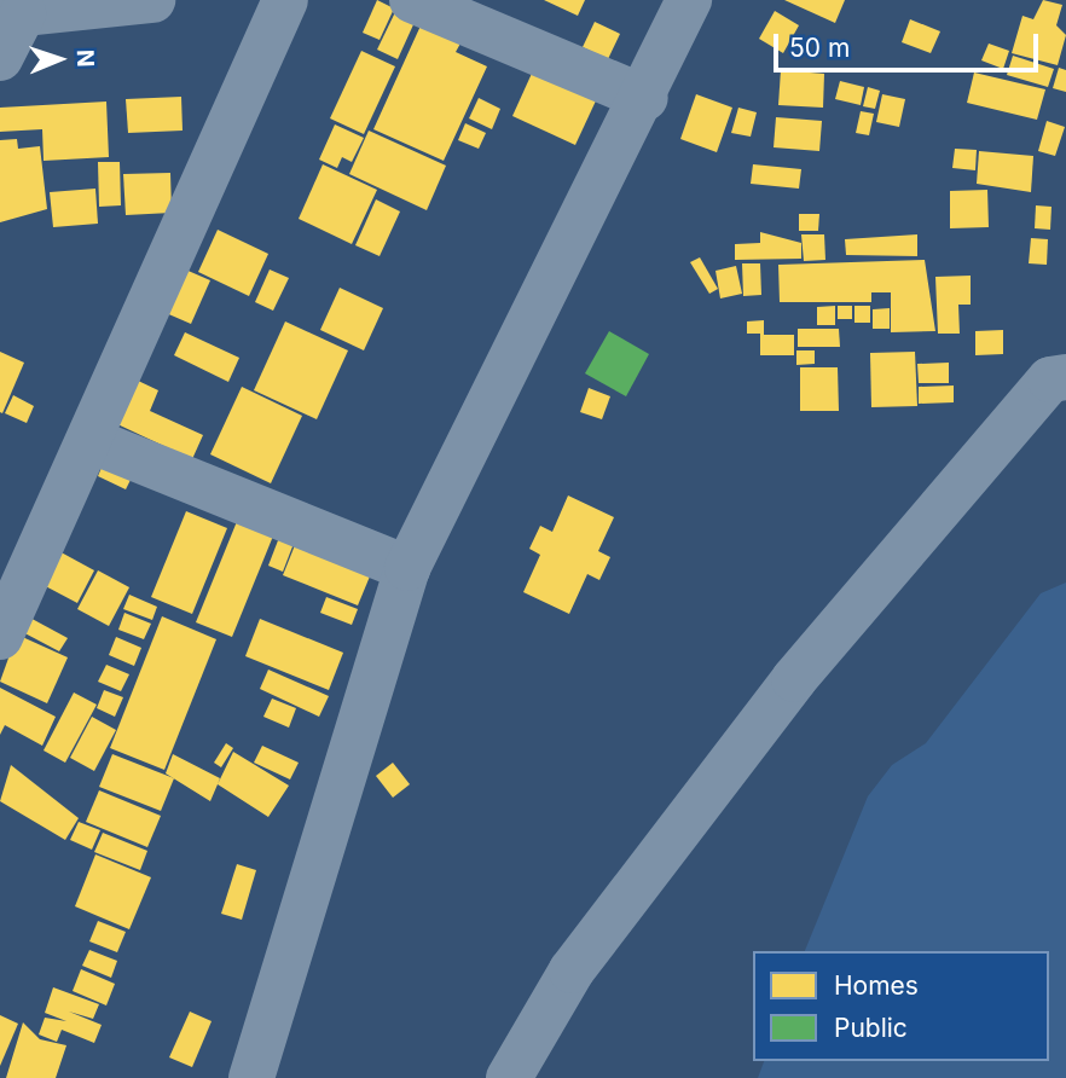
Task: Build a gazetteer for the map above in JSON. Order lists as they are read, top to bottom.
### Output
{
  "legend": ["Homes", "Public"],
  "scale_bar": "50 m",
  "north": "right"
}
